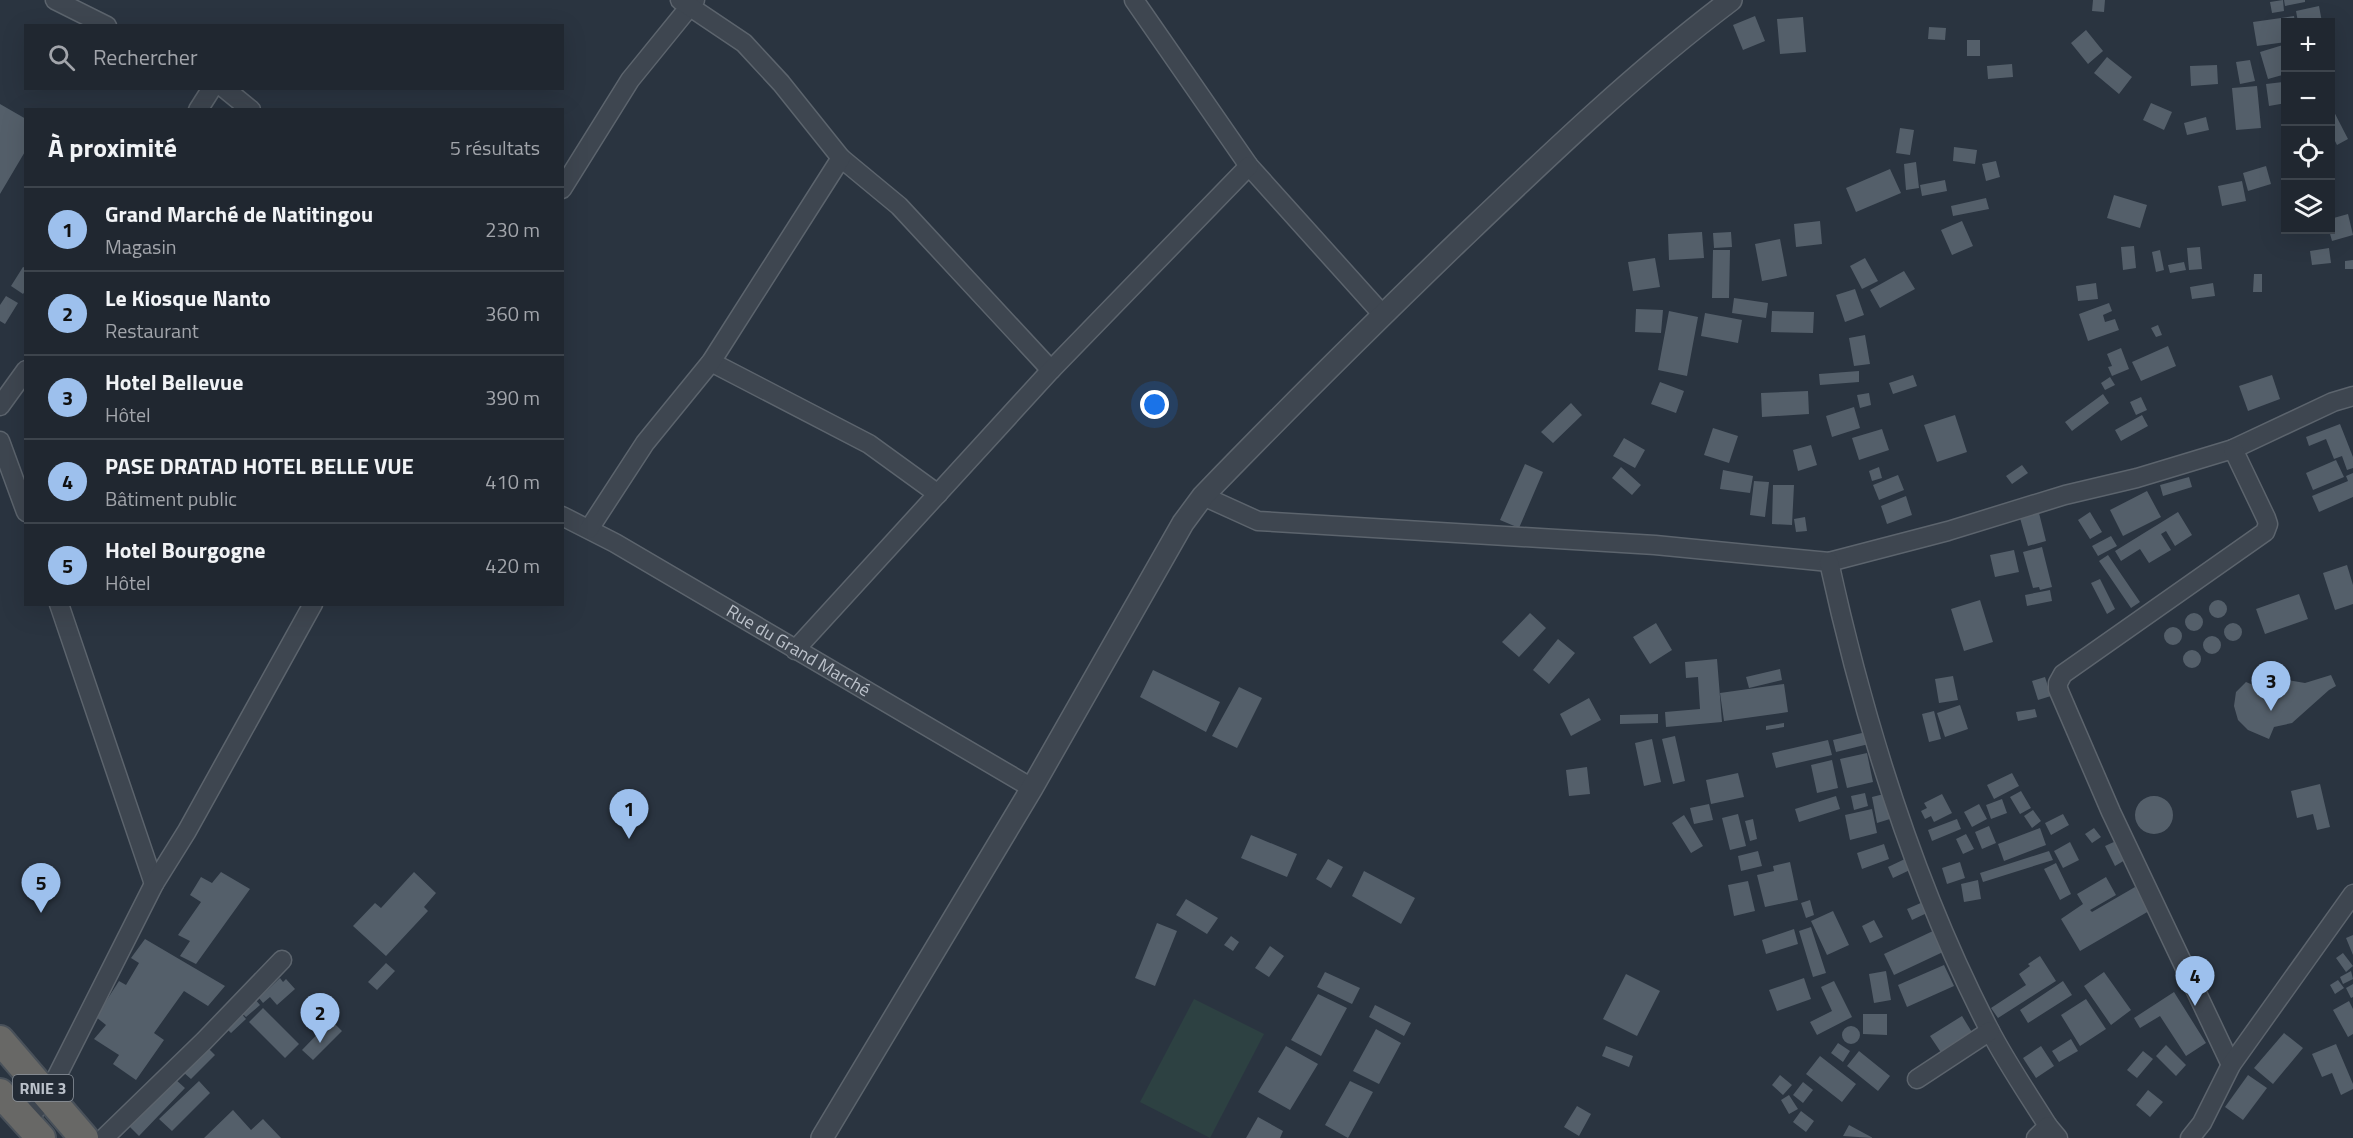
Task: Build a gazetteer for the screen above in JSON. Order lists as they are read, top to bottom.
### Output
{
  "streets": {
    "highway": ["RNIE 3"],
    "street": ["Rue du Grand Marché"]
  },
  "page": {
    "map_buttons": ["+", "−"],
    "search": "Rechercher",
    "heading": ["À proximité", "5 résultats"],
    "list": [
      {
        "mark": "1",
        "name": "Grand Marché de Natitingou",
        "note": "Magasin",
        "value": "230 m"
      },
      {
        "mark": "2",
        "name": "Le Kiosque Nanto",
        "note": "Restaurant",
        "value": "360 m"
      },
      {
        "mark": "3",
        "name": "Hotel Bellevue",
        "note": "Hôtel",
        "value": "390 m"
      },
      {
        "mark": "4",
        "name": "PASE DRATAD HOTEL BELLE VUE",
        "note": "Bâtiment public",
        "value": "410 m"
      },
      {
        "mark": "5",
        "name": "Hotel Bourgogne",
        "note": "Hôtel",
        "value": "420 m"
      }
    ],
    "pins": [
      "3",
      "1",
      "5",
      "4",
      "2"
    ]
  }
}
